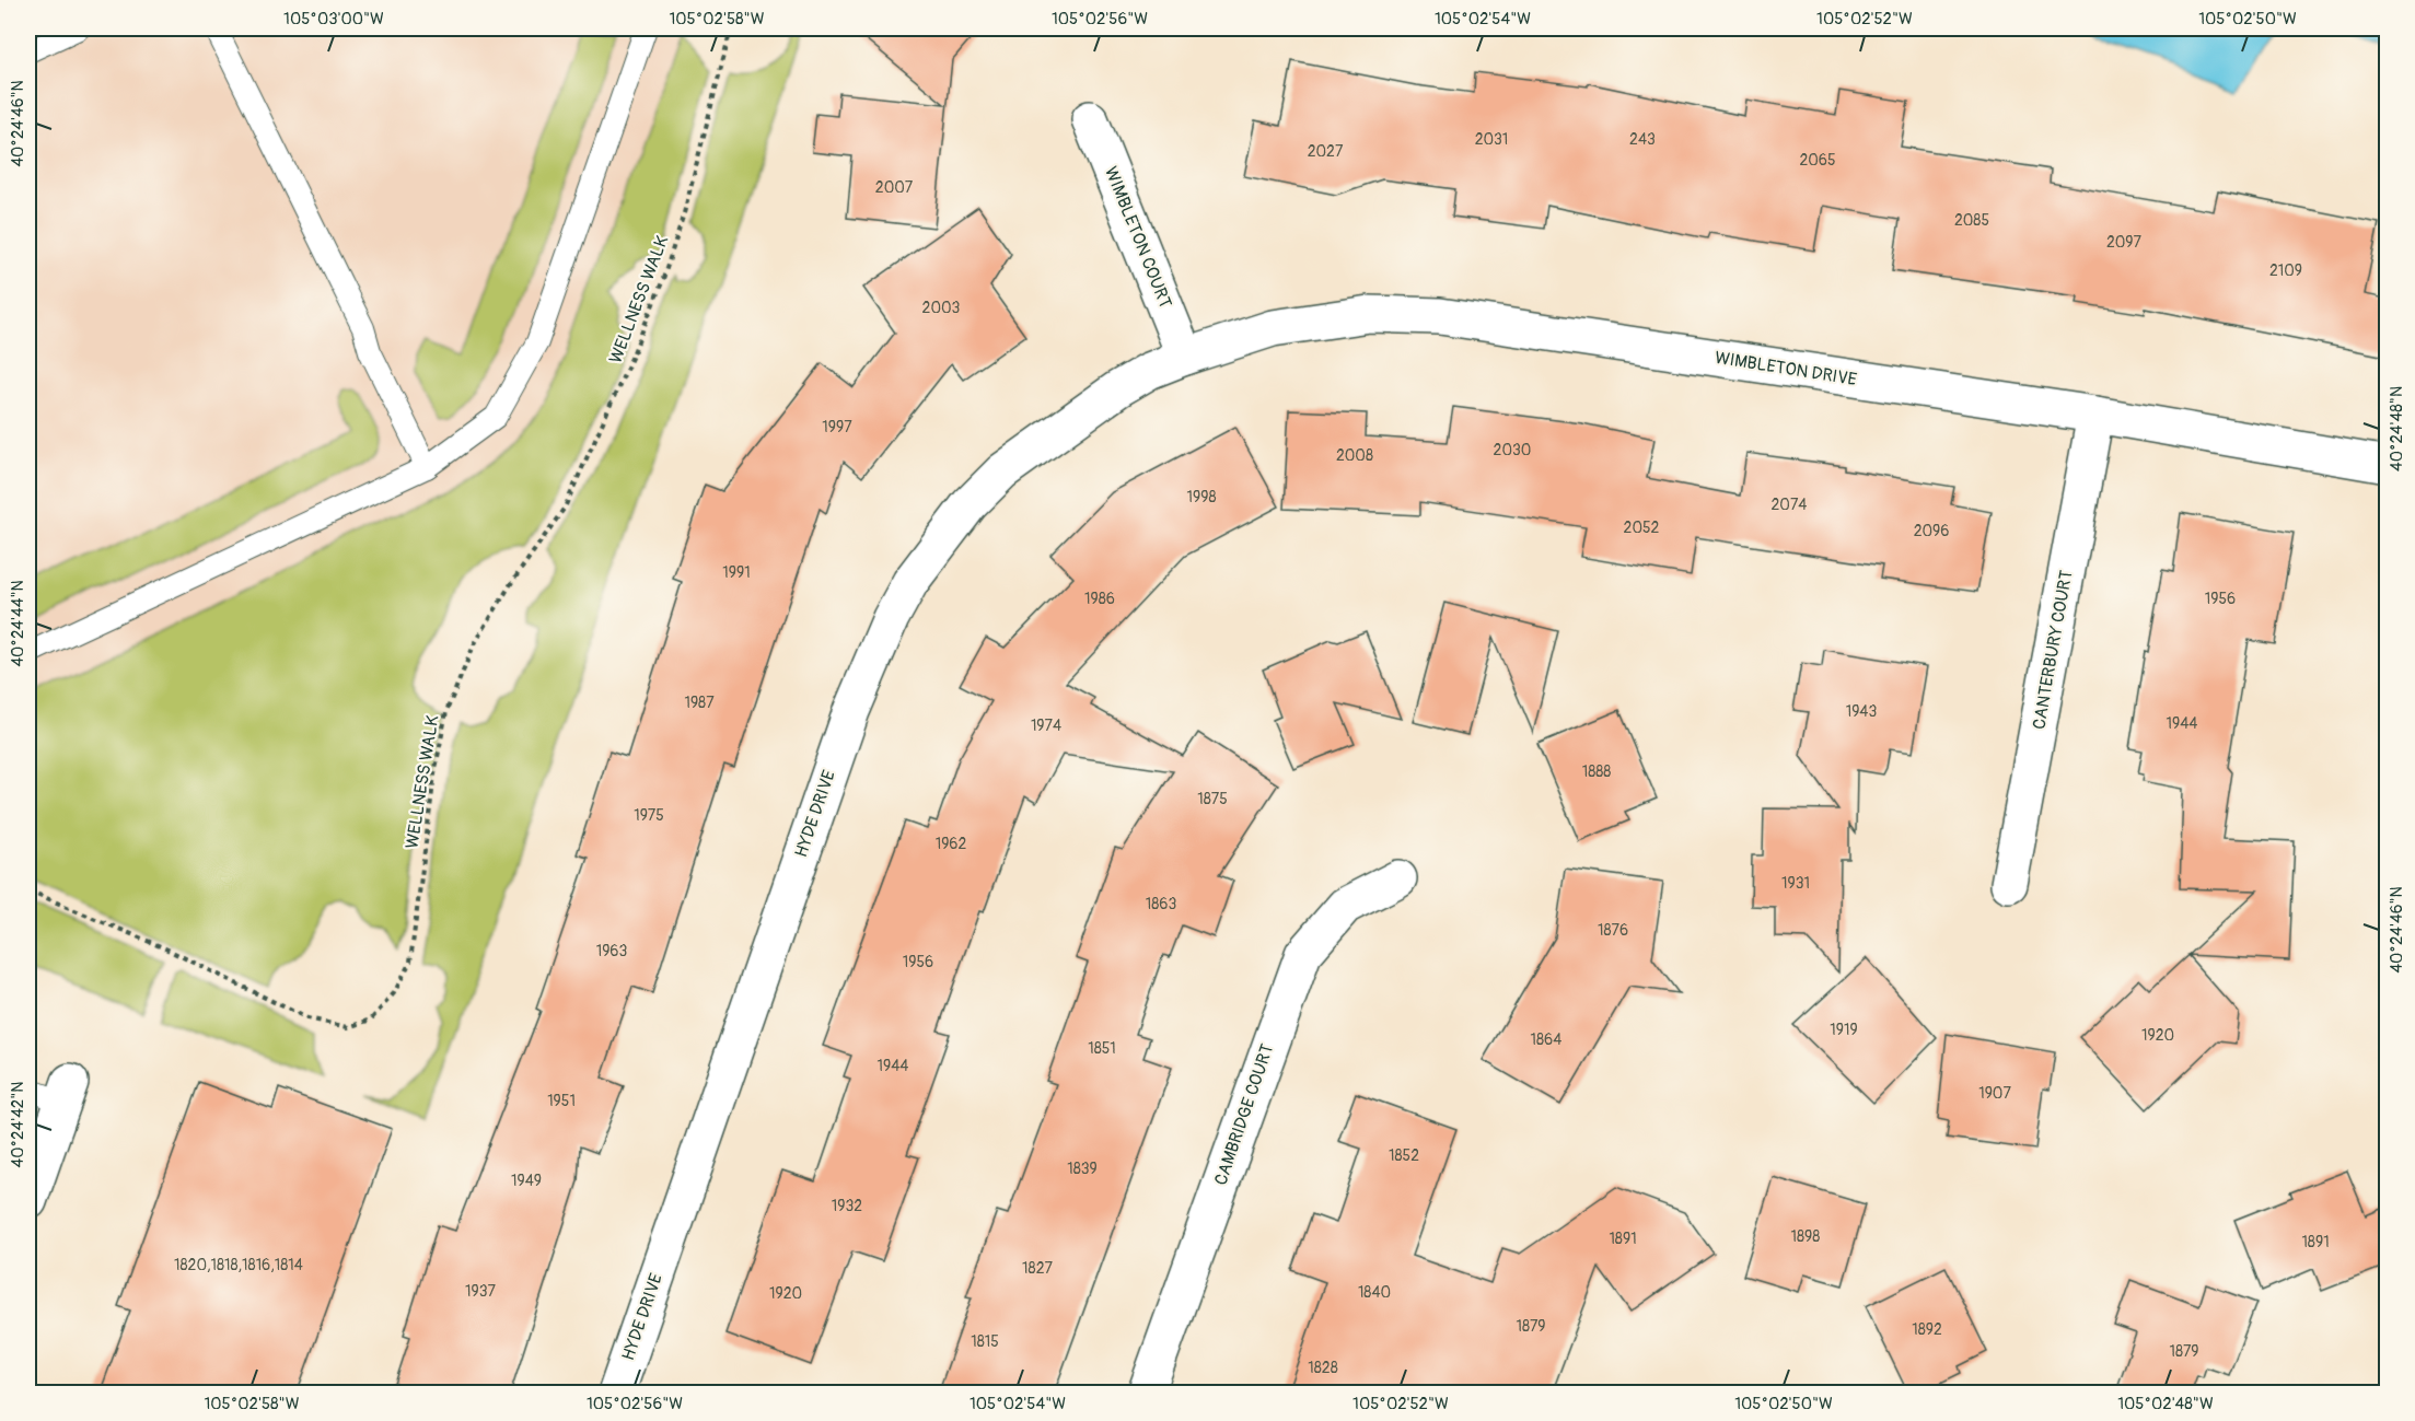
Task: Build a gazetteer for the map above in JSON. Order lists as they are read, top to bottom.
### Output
{
  "streets": {
    "street": [
      "WIMBLETON COURT",
      "WIMBLETON DRIVE",
      "CANTERBURY COURT",
      "HYDE DRIVE",
      "CAMBRIDGE COURT"
    ],
    "path": ["WELLNESS WALK"]
  },
  "crossings": [
    ["WIMBLETON COURT", "WIMBLETON DRIVE"],
    ["WIMBLETON COURT", "HYDE DRIVE"],
    ["WIMBLETON DRIVE", "CANTERBURY COURT"],
    ["WIMBLETON DRIVE", "HYDE DRIVE"]
  ],
  "house_numbers": [
    "2031",
    "243",
    "2027",
    "2065",
    "2007",
    "2085",
    "2097",
    "2109",
    "2003",
    "1997",
    "2030",
    "2008",
    "1998",
    "2074",
    "2052",
    "2096",
    "1991",
    "1986",
    "1956",
    "1987",
    "1943",
    "1944",
    "1974",
    "1888",
    "1875",
    "1975",
    "1962",
    "1931",
    "1863",
    "1876",
    "1963",
    "1956",
    "1919",
    "1920",
    "1864",
    "1851",
    "1944",
    "1907",
    "1951",
    "1852",
    "1839",
    "1949",
    "1932",
    "1898",
    "1891",
    "1891",
    "1820,1818,1816,1814",
    "1827",
    "1937",
    "1840",
    "1920",
    "1879",
    "1892",
    "1815",
    "1879",
    "1828"
  ],
  "coordinates": [
    "105°03'00\"W",
    "105°02'58\"W",
    "105°02'56\"W",
    "105°02'54\"W",
    "105°02'52\"W",
    "105°02'50\"W",
    "40°24'46\"N",
    "40°24'48\"N",
    "40°24'44\"N",
    "40°24'42\"N",
    "105°02'48\"W"
  ]
}
